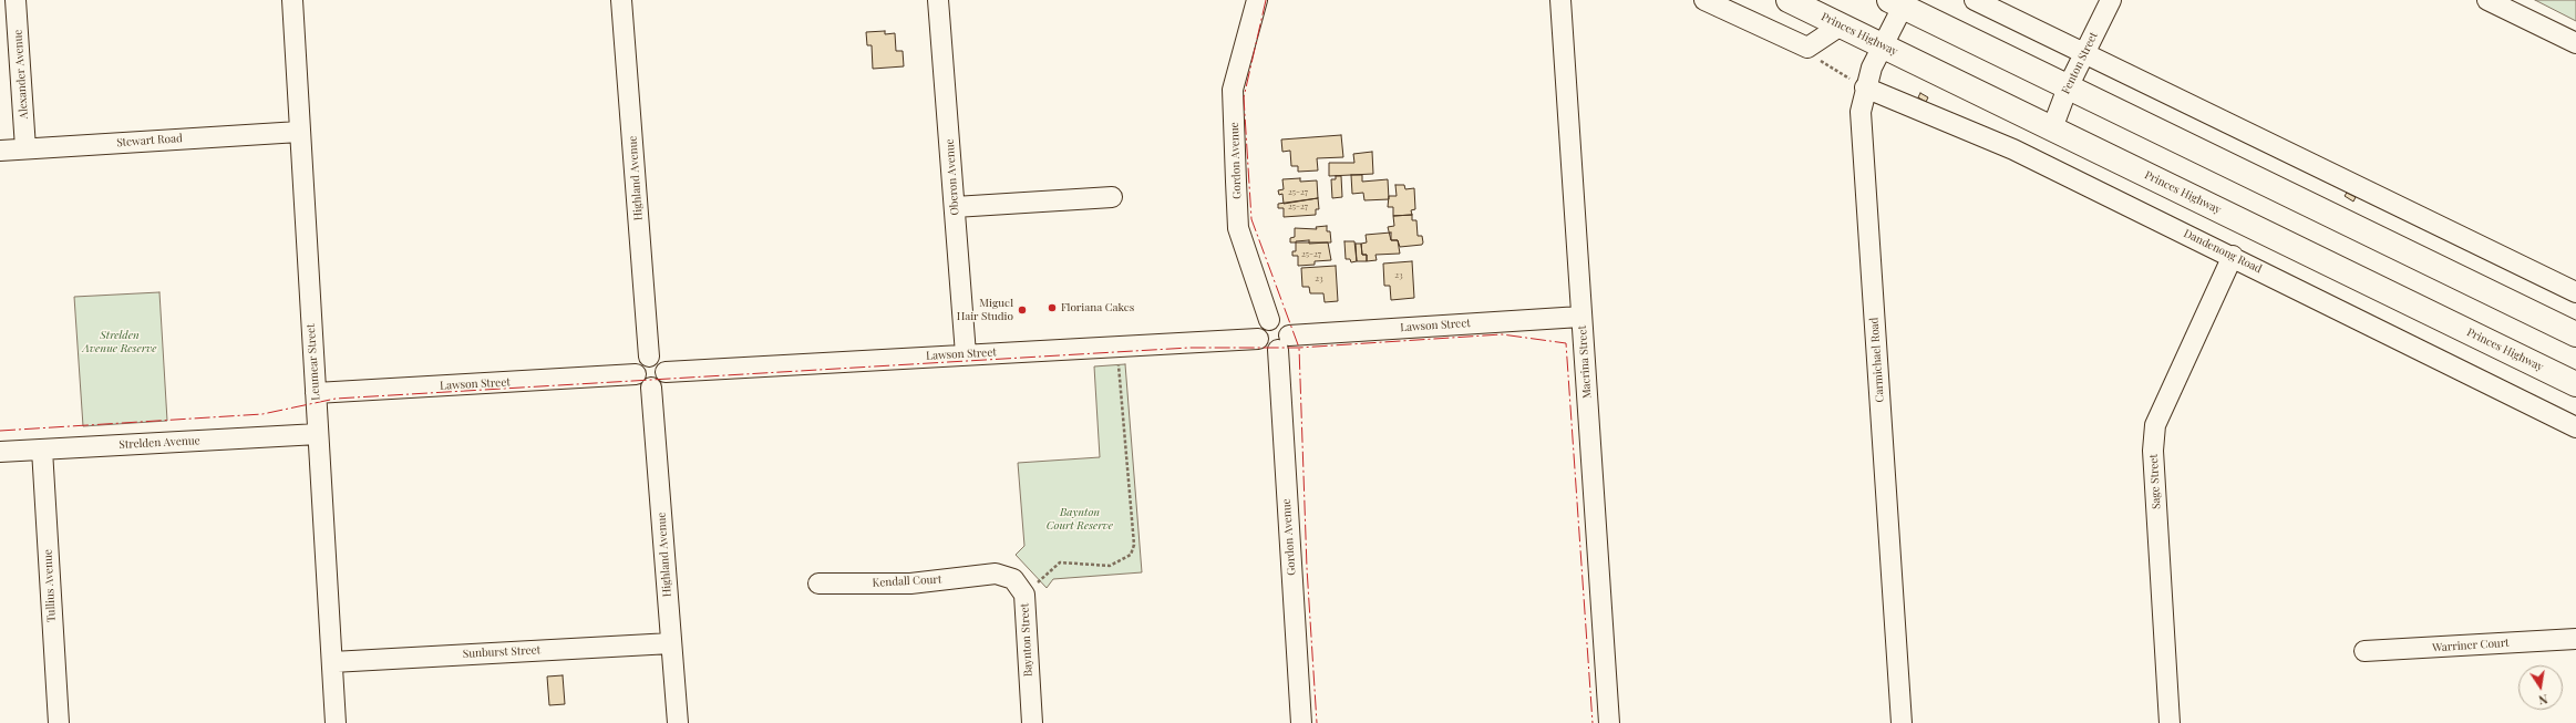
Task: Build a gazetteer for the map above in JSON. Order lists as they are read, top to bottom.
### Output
{
  "streets": {
    "highway": ["Princes Highway"],
    "street": [
      "Fenton Street",
      "Alexander Avenue",
      "Stewart Road",
      "Gordon Avenue",
      "Oberon Avenue",
      "Highland Avenue",
      "Dandenong Road",
      "Lawson Street",
      "Carmichael Road",
      "Leumear Street",
      "Macrina Street",
      "Strelden Avenue",
      "Sage Street",
      "Kendall Court",
      "Tullius Avenue",
      "Baynton Street",
      "Warriner Court",
      "Sunburst Street"
    ]
  },
  "crossings": [
    ["Princes Highway", "Fenton Street"],
    ["Princes Highway", "Carmichael Road"],
    ["Alexander Avenue", "Stewart Road"],
    ["Stewart Road", "Leumear Street"],
    ["Gordon Avenue", "Lawson Street"],
    ["Oberon Avenue", "Lawson Street"],
    ["Highland Avenue", "Lawson Street"],
    ["Highland Avenue", "Sunburst Street"],
    ["Dandenong Road", "Carmichael Road"],
    ["Dandenong Road", "Sage Street"],
    ["Lawson Street", "Leumear Street"],
    ["Lawson Street", "Macrina Street"],
    ["Leumear Street", "Strelden Avenue"],
    ["Leumear Street", "Sunburst Street"],
    ["Strelden Avenue", "Tullius Avenue"],
    ["Kendall Court", "Baynton Street"]
  ],
  "parks": ["Strelden Avenue Reserve", "Baynton Court Reserve"],
  "places": ["Floriana Cakes", "Miguel Hair Studio"],
  "house_numbers": [
    "25-27",
    "25-27",
    "25-27",
    "23",
    "23"
  ],
  "north": "bottom"
}
